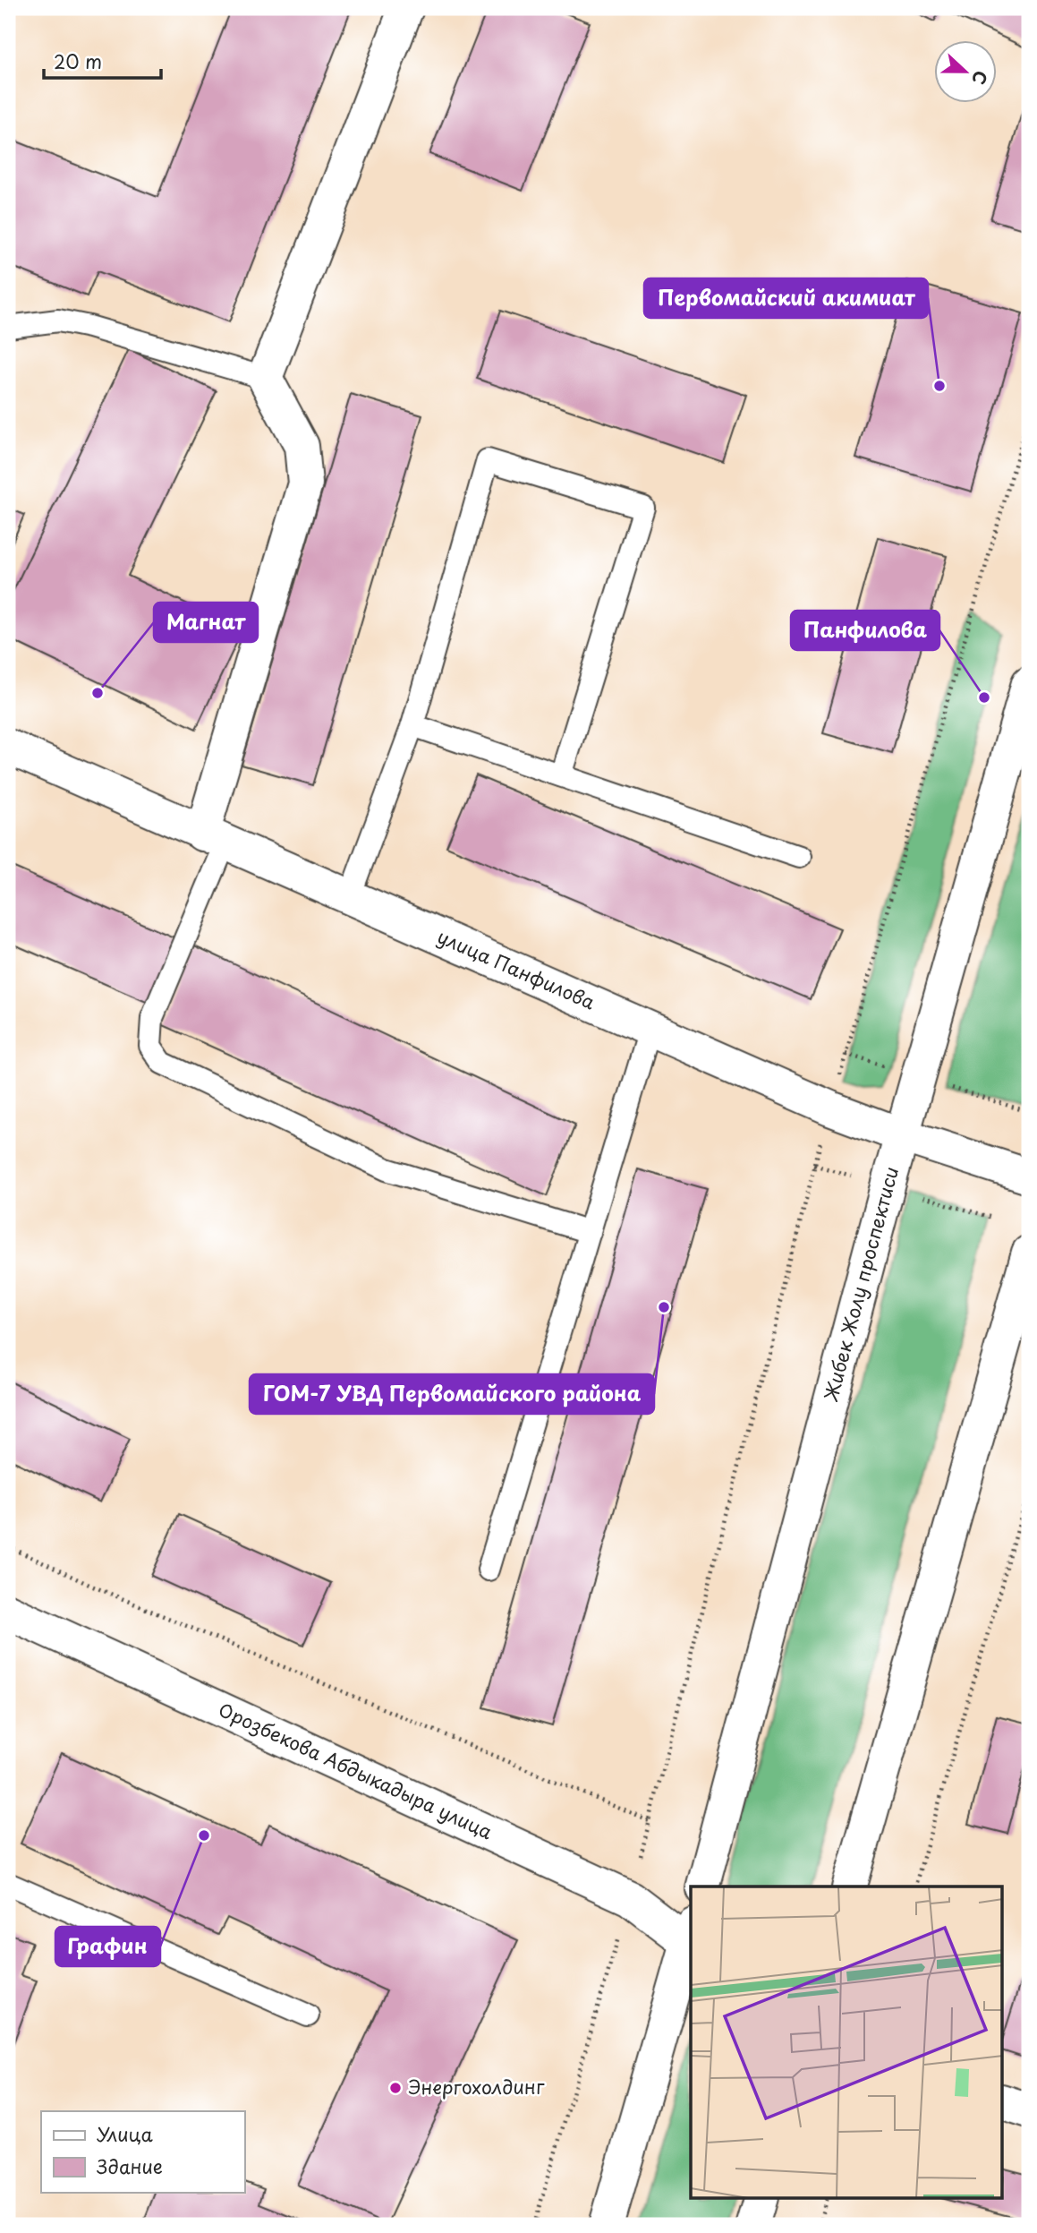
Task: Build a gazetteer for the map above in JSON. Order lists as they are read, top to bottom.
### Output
{
  "streets": {
    "street": ["улица Панфилова", "Жибек Жолу проспектиси", "Орозбекова Абдыкадыра улица"]
  },
  "crossings": [
    ["улица Панфилова", "Жибек Жолу проспектиси"]
  ],
  "places": [
    "Первомайский акимиат",
    "Магнат",
    "Панфилова",
    "ГОМ-7 УВД Первомайского района",
    "Графин",
    "Энергохолдинг"
  ],
  "legend": ["Улица", "Здание"],
  "scale_bar": "20 m",
  "north": "right"
}
